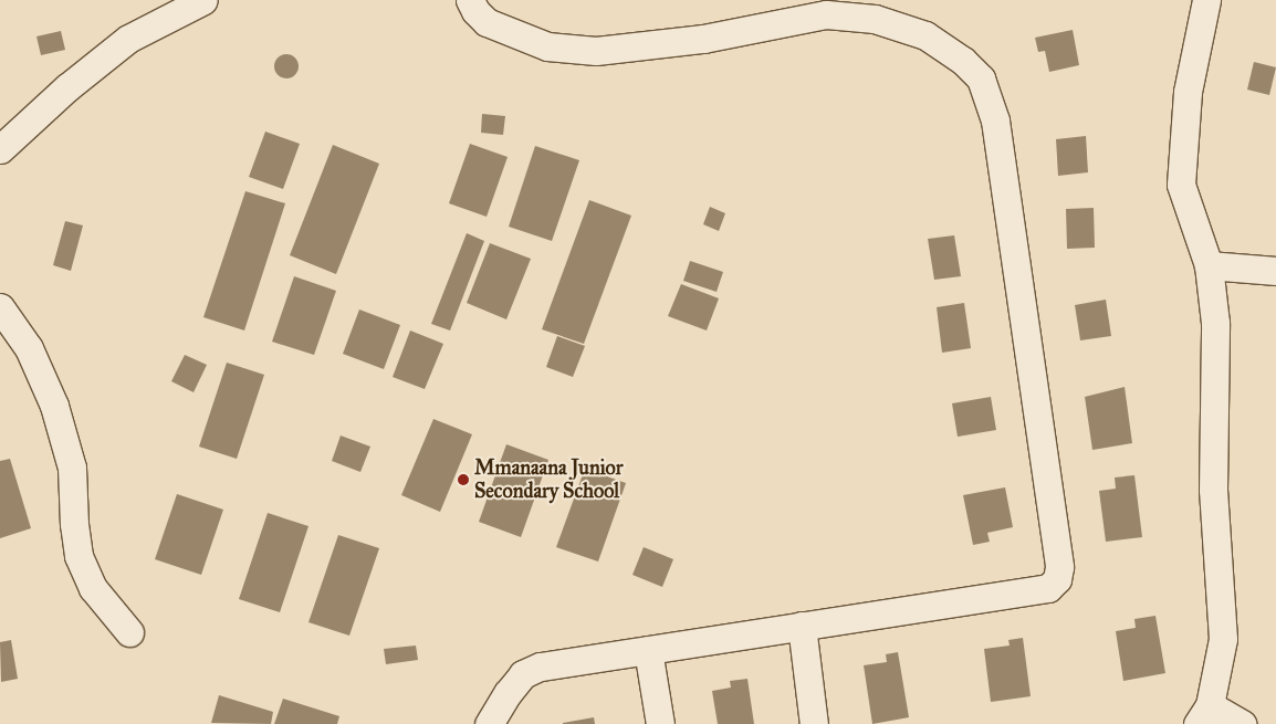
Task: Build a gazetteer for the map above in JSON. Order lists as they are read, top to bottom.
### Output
{
  "places": ["Mmanaana Junior Secondary School"]
}
